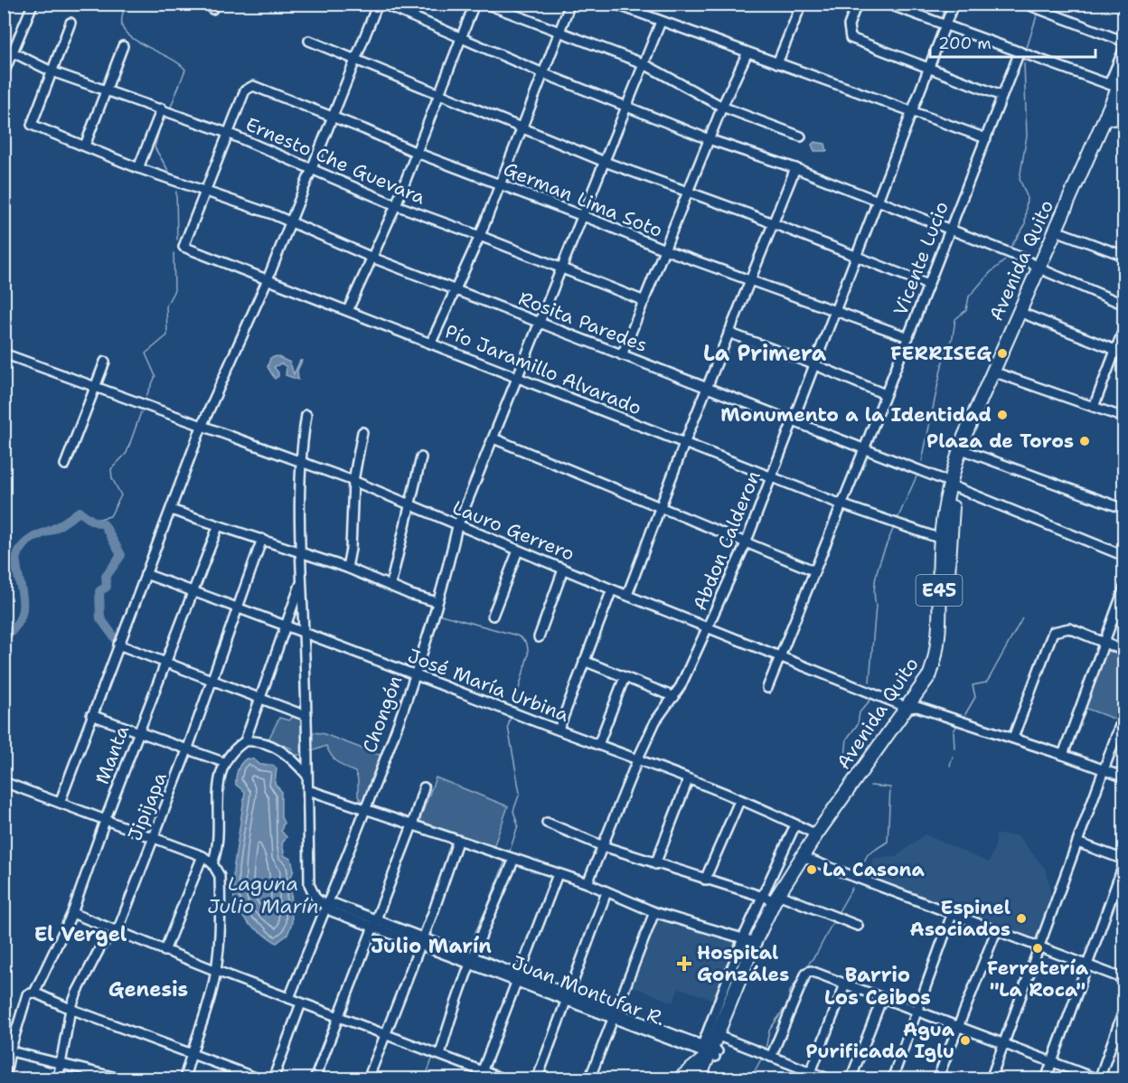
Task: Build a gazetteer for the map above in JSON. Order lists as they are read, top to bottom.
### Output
{
  "streets": {
    "highway": ["Avenida Quito", "E45"],
    "street": [
      "Ernesto Che Guevara",
      "German Lima Soto",
      "Vicente Lucio",
      "Rosita Paredes",
      "Pío Jaramillo Alvarado",
      "Lauro Gerrero",
      "Abdon Calderon",
      "José María Urbina",
      "Chongón",
      "Manta",
      "Jipijapa",
      "Juan Montufar R."
    ]
  },
  "crossings": [
    ["Ernesto Che Guevara", "German Lima Soto"],
    ["Ernesto Che Guevara", "Rosita Paredes"],
    ["Ernesto Che Guevara", "Chongón"],
    ["German Lima Soto", "Vicente Lucio"],
    ["German Lima Soto", "Abdon Calderon"],
    ["German Lima Soto", "Chongón"],
    ["Vicente Lucio", "Rosita Paredes"],
    ["Vicente Lucio", "Pío Jaramillo Alvarado"],
    ["Vicente Lucio", "Lauro Gerrero"],
    ["Avenida Quito", "Rosita Paredes"],
    ["Avenida Quito", "Pío Jaramillo Alvarado"],
    ["Avenida Quito", "Lauro Gerrero"],
    ["Avenida Quito", "José María Urbina"],
    ["Avenida Quito", "Juan Montufar R."],
    ["Rosita Paredes", "Pío Jaramillo Alvarado"],
    ["Rosita Paredes", "Abdon Calderon"],
    ["Rosita Paredes", "Chongón"],
    ["Pío Jaramillo Alvarado", "Abdon Calderon"],
    ["Pío Jaramillo Alvarado", "Chongón"],
    ["Lauro Gerrero", "Abdon Calderon"],
    ["Lauro Gerrero", "Chongón"],
    ["Abdon Calderon", "José María Urbina"],
    ["José María Urbina", "Chongón"],
    ["José María Urbina", "Manta"],
    ["José María Urbina", "Jipijapa"],
    ["Chongón", "Juan Montufar R."]
  ],
  "districts": [
    "La Primera",
    "El Vergel",
    "Julio Marín",
    "Barrio Los Ceibos",
    "Genesis"
  ],
  "water": ["Laguna Julio Marín"],
  "places": {
    "other": [
      "FERRISEG",
      "Monumento a la Identidad",
      "Plaza de Toros",
      "La Casona",
      "Espinel Asociados",
      "Ferretería \"La Roca\"",
      "Agua Purificada Iglu"
    ],
    "health": ["Hospital Gonzáles"]
  },
  "scale_bar": "200 m"
}
